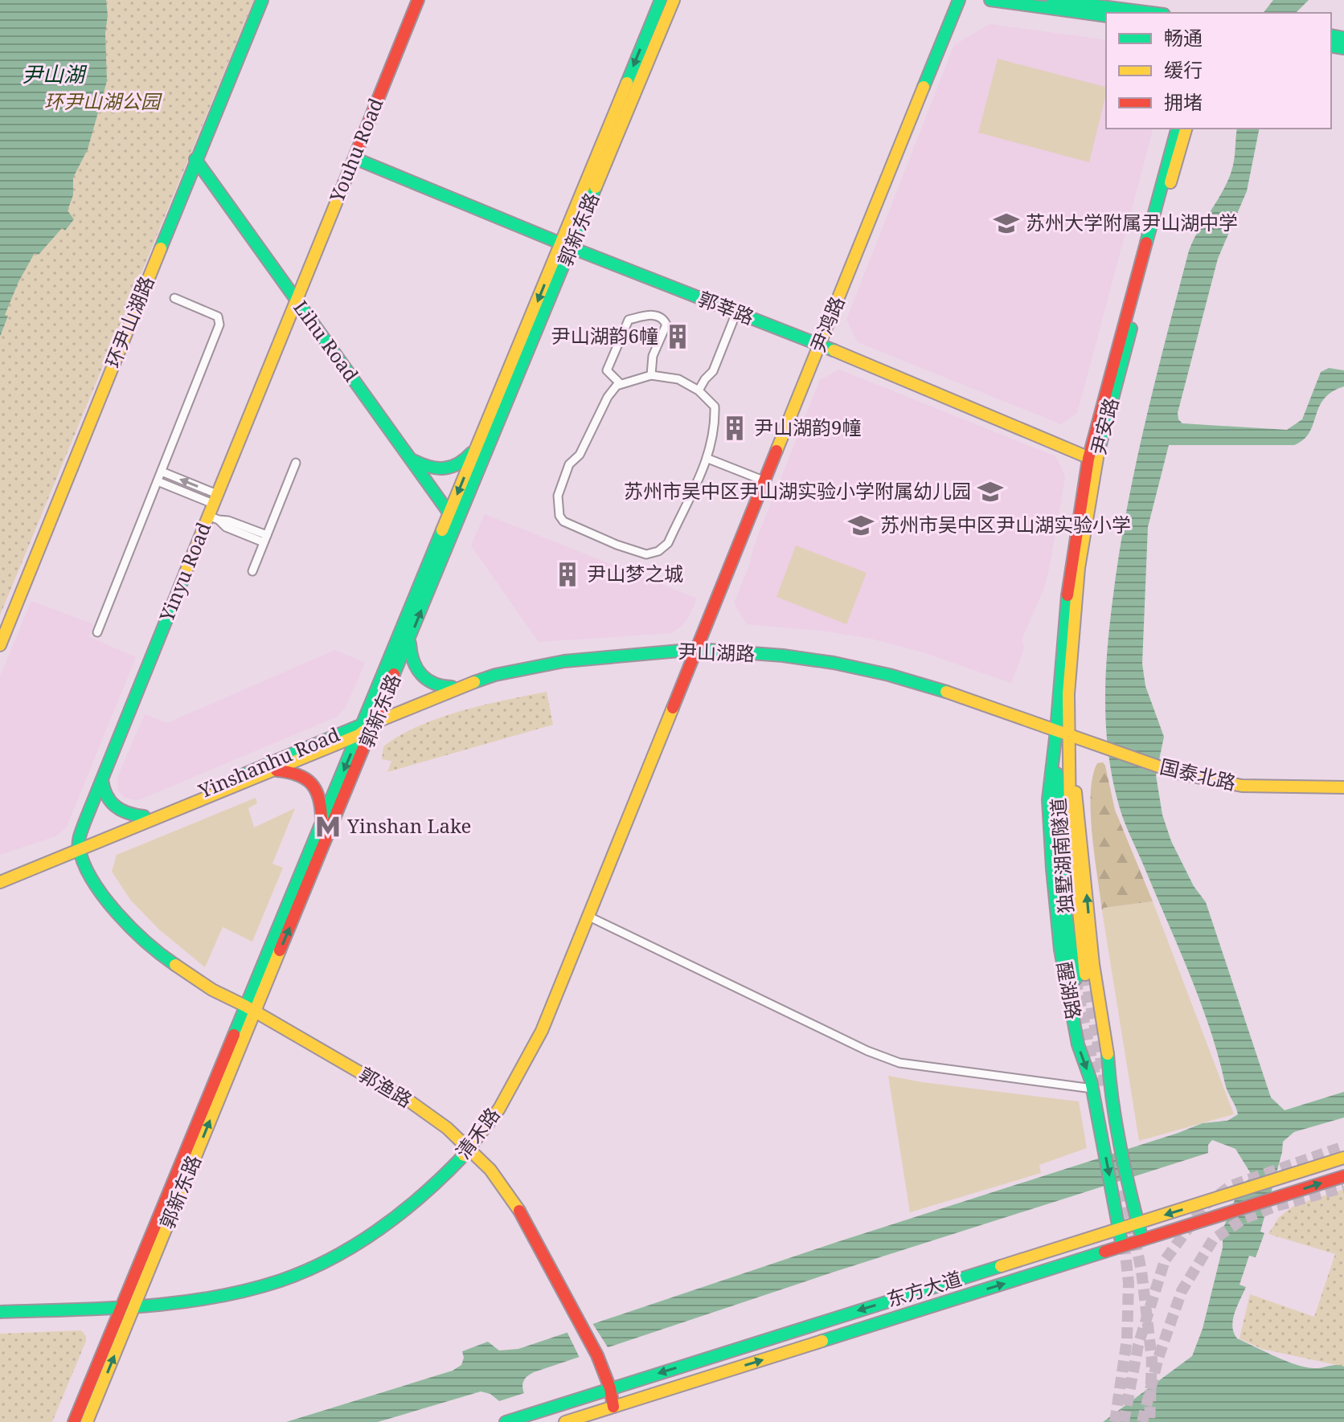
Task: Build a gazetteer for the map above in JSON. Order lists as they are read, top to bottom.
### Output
{
  "streets": {
    "main road": [
      "Youhu Road",
      "郭新东路",
      "郭莘路",
      "环尹山湖路",
      "尹鸿路",
      "Lihu Road",
      "尹安路",
      "Yinyu Road",
      "尹山湖路",
      "Yinshanhu Road",
      "国泰北路",
      "独墅湖南隧道",
      "醒湖路",
      "郭渔路",
      "清禾路",
      "东方大道"
    ]
  },
  "crossings": [
    ["Youhu Road", "郭莘路"],
    ["Youhu Road", "Lihu Road"],
    ["Youhu Road", "Yinyu Road"],
    ["郭新东路", "郭莘路"],
    ["郭新东路", "Lihu Road"],
    ["郭新东路", "尹山湖路"],
    ["郭新东路", "Yinshanhu Road"],
    ["郭新东路", "郭渔路"],
    ["郭新东路", "清禾路"],
    ["郭莘路", "尹鸿路"],
    ["郭莘路", "尹安路"],
    ["环尹山湖路", "Lihu Road"],
    ["尹鸿路", "尹山湖路"],
    ["尹鸿路", "清禾路"],
    ["Lihu Road", "Yinyu Road"],
    ["尹安路", "尹山湖路"],
    ["尹安路", "国泰北路"],
    ["尹安路", "独墅湖南隧道"],
    ["尹安路", "醒湖路"],
    ["Yinyu Road", "Yinshanhu Road"],
    ["Yinyu Road", "郭渔路"],
    ["尹山湖路", "Yinshanhu Road"],
    ["尹山湖路", "国泰北路"],
    ["尹山湖路", "独墅湖南隧道"],
    ["尹山湖路", "醒湖路"],
    ["尹山湖路", "清禾路"],
    ["Yinshanhu Road", "郭渔路"],
    ["国泰北路", "独墅湖南隧道"],
    ["国泰北路", "醒湖路"],
    ["独墅湖南隧道", "醒湖路"],
    ["醒湖路", "东方大道"],
    ["郭渔路", "清禾路"],
    ["郭渔路", "东方大道"]
  ],
  "water": ["尹山湖"],
  "parks": ["环尹山湖公园"],
  "places": {
    "school or university": ["苏州大学附属尹山湖中学", "苏州市吴中区尹山湖实验小学附属幼儿园", "苏州市吴中区尹山湖实验小学"],
    "building": ["尹山湖韵6幢", "尹山湖韵9幢", "尹山梦之城"],
    "metro station": ["Yinshan Lake"]
  },
  "legend": ["畅通", "缓行", "拥堵"]
}
